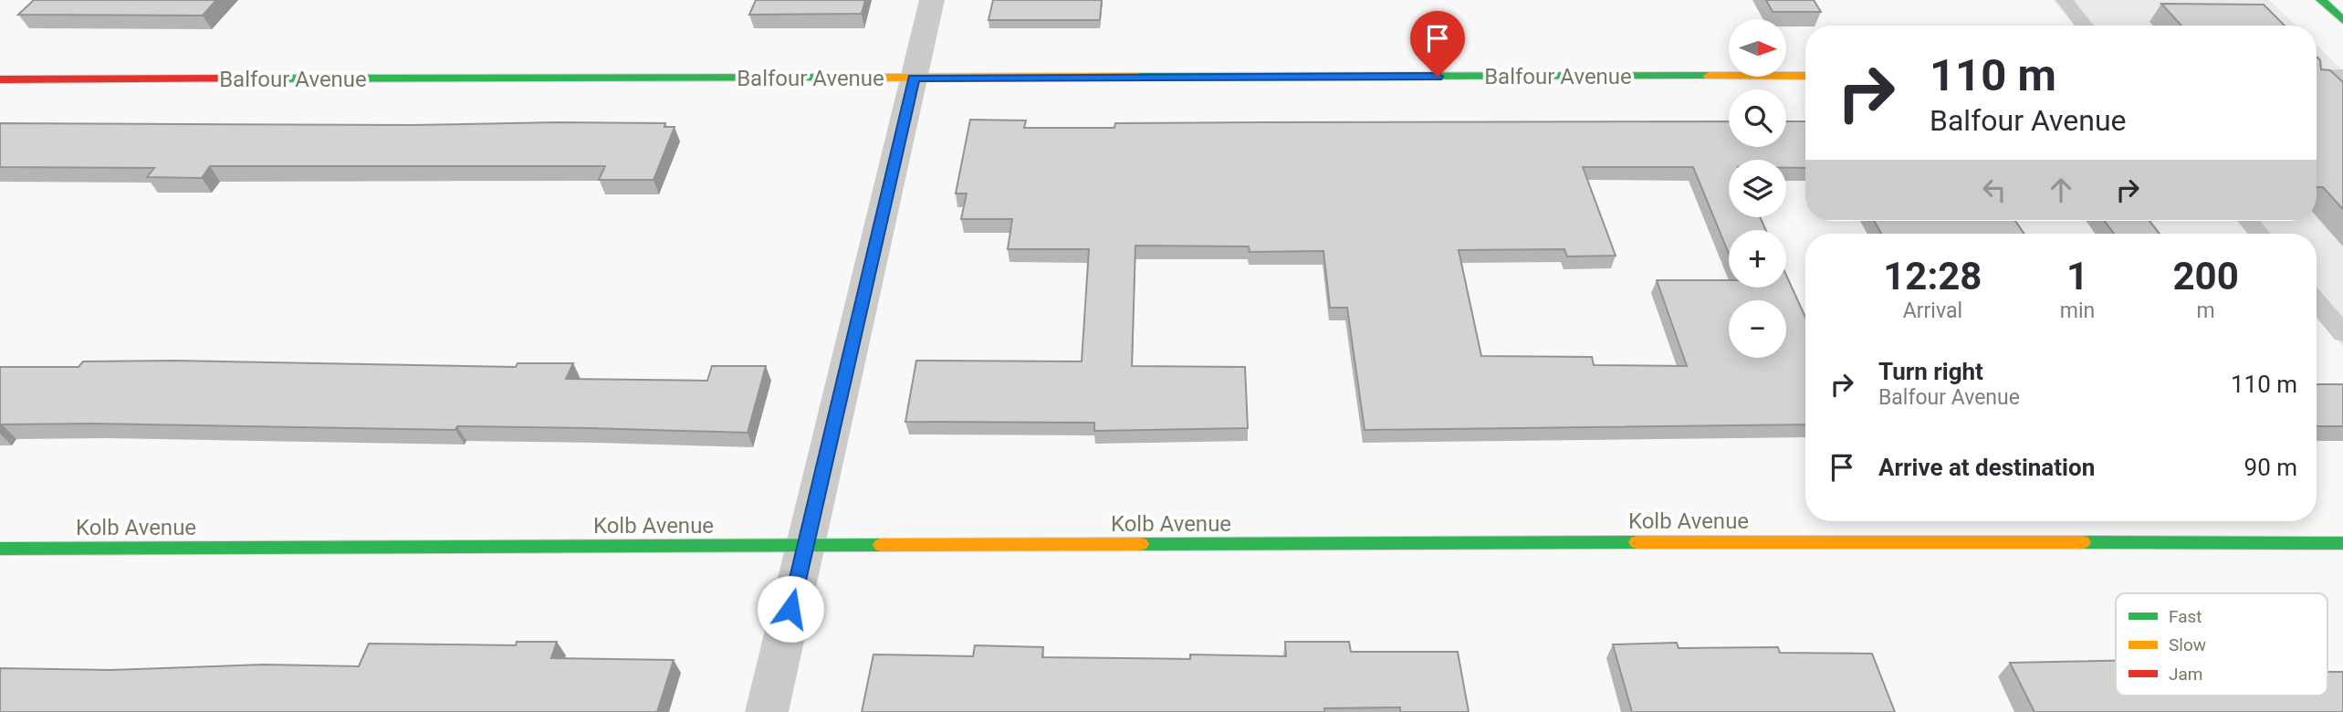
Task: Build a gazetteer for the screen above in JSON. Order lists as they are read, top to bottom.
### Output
{
  "streets": {
    "street": ["Balfour Avenue", "Kolb Avenue"]
  },
  "legend": ["Fast", "Slow", "Jam"],
  "north": "right",
  "page": {
    "map_buttons": ["+", "−"],
    "turn": ["110 m", "Balfour Avenue"],
    "eta": [
      "12:28",
      "Arrival",
      "1",
      "min",
      "200",
      "m"
    ],
    "list": [
      {
        "name": "Turn right",
        "note": "Balfour Avenue",
        "value": "110 m"
      },
      {
        "name": "Arrive at destination",
        "value": "90 m"
      }
    ]
  }
}
